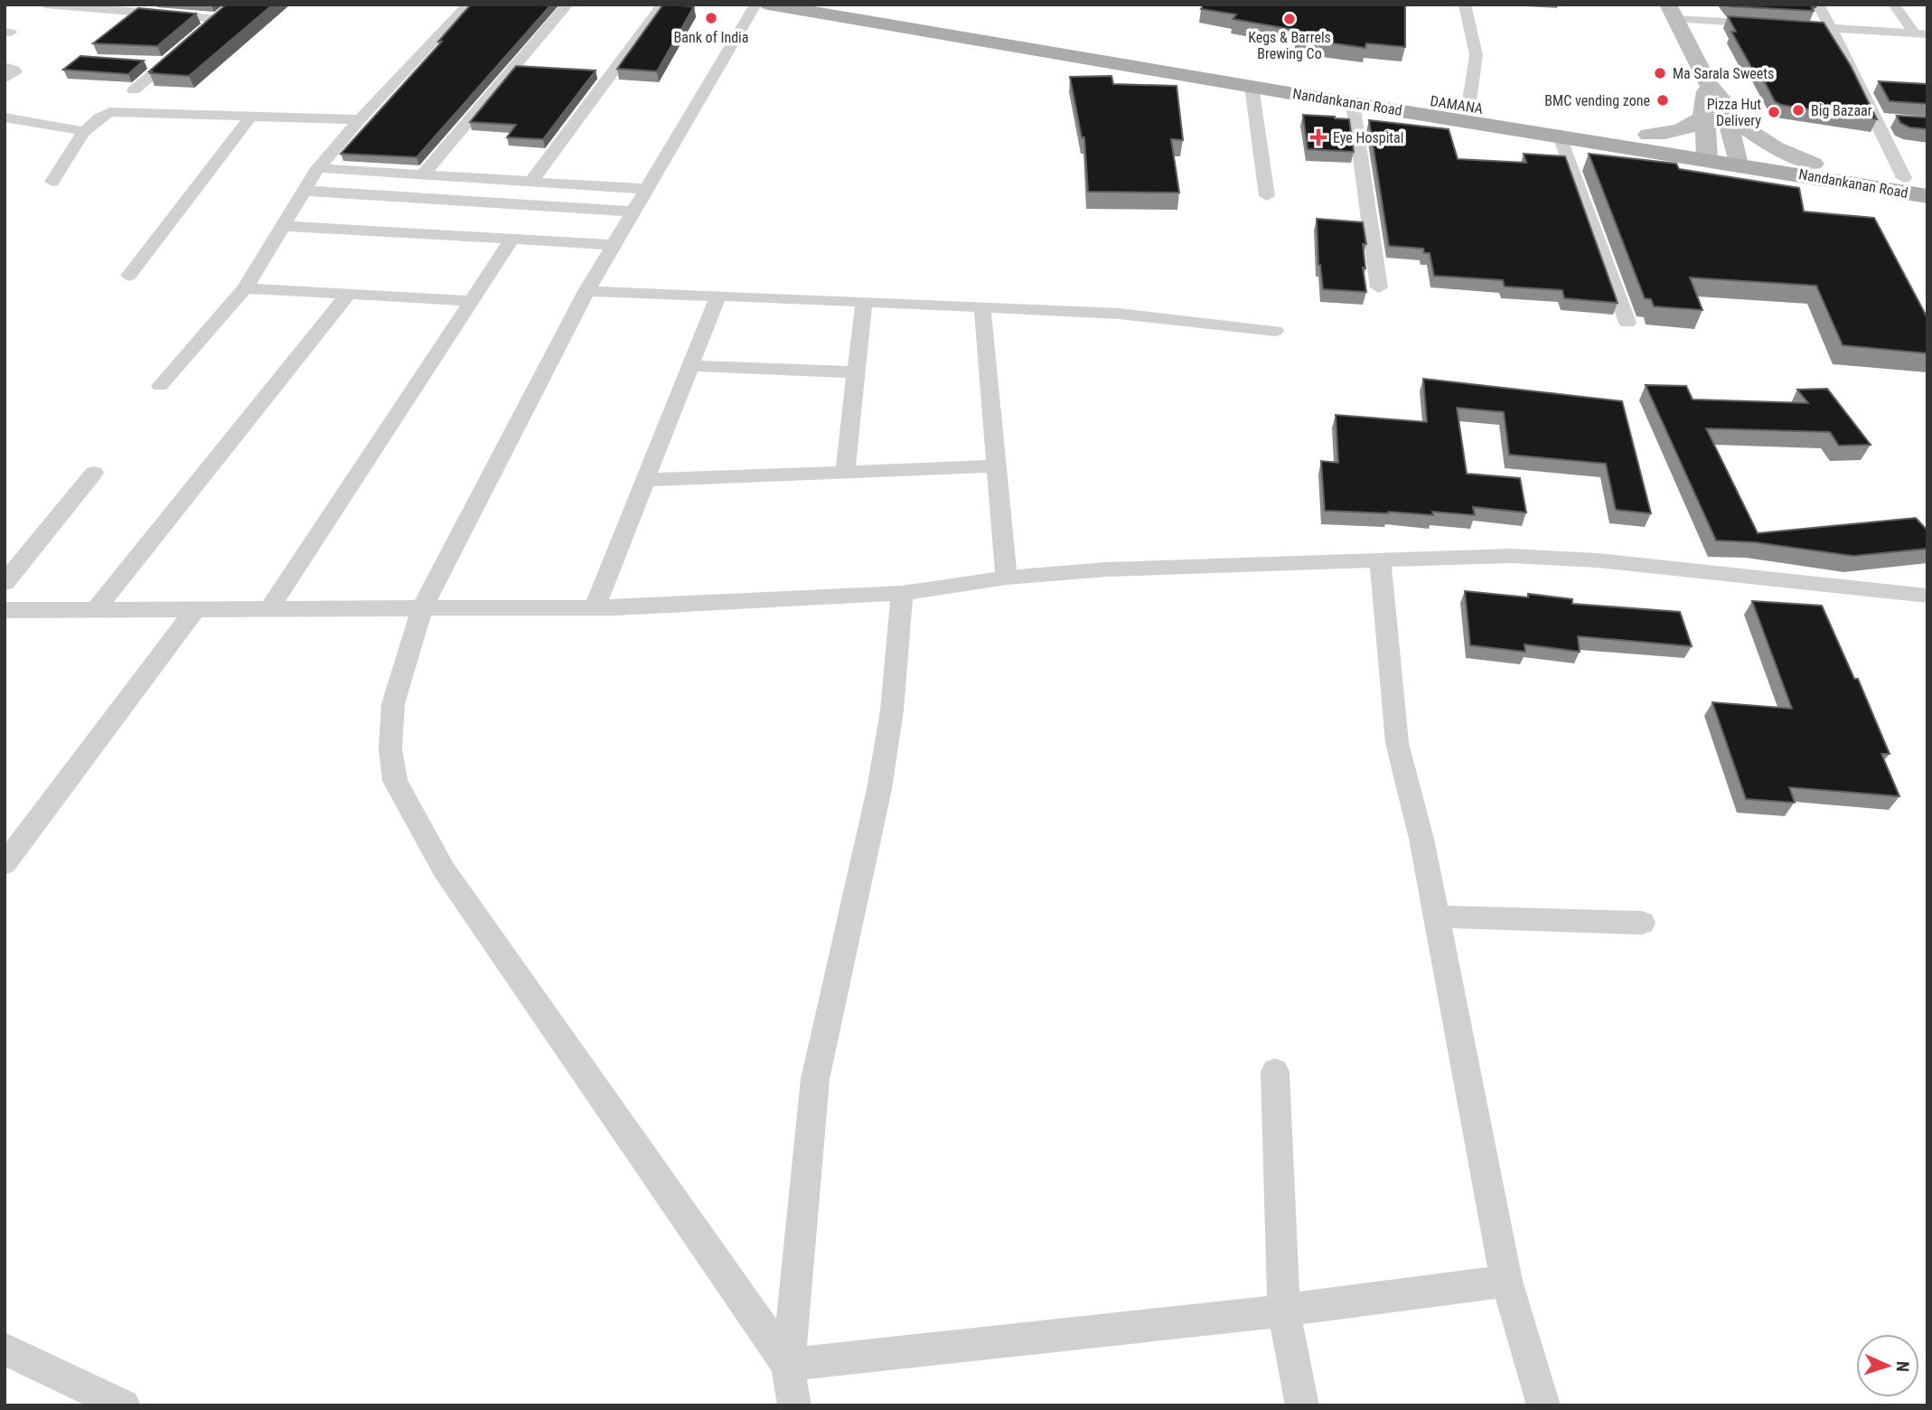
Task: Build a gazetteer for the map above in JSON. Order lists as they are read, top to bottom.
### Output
{
  "streets": {
    "main road": ["Nandankanan Road", "DAMANA"]
  },
  "crossings": [
    ["Nandankanan Road", "DAMANA"]
  ],
  "places": {
    "other": [
      "Bank of India",
      "Kegs & Barrels Brewing Co",
      "Ma Sarala Sweets",
      "BMC vending zone",
      "Big Bazaar",
      "Pizza Hut Delivery"
    ],
    "health": ["Eye Hospital"]
  },
  "north": "right"
}
